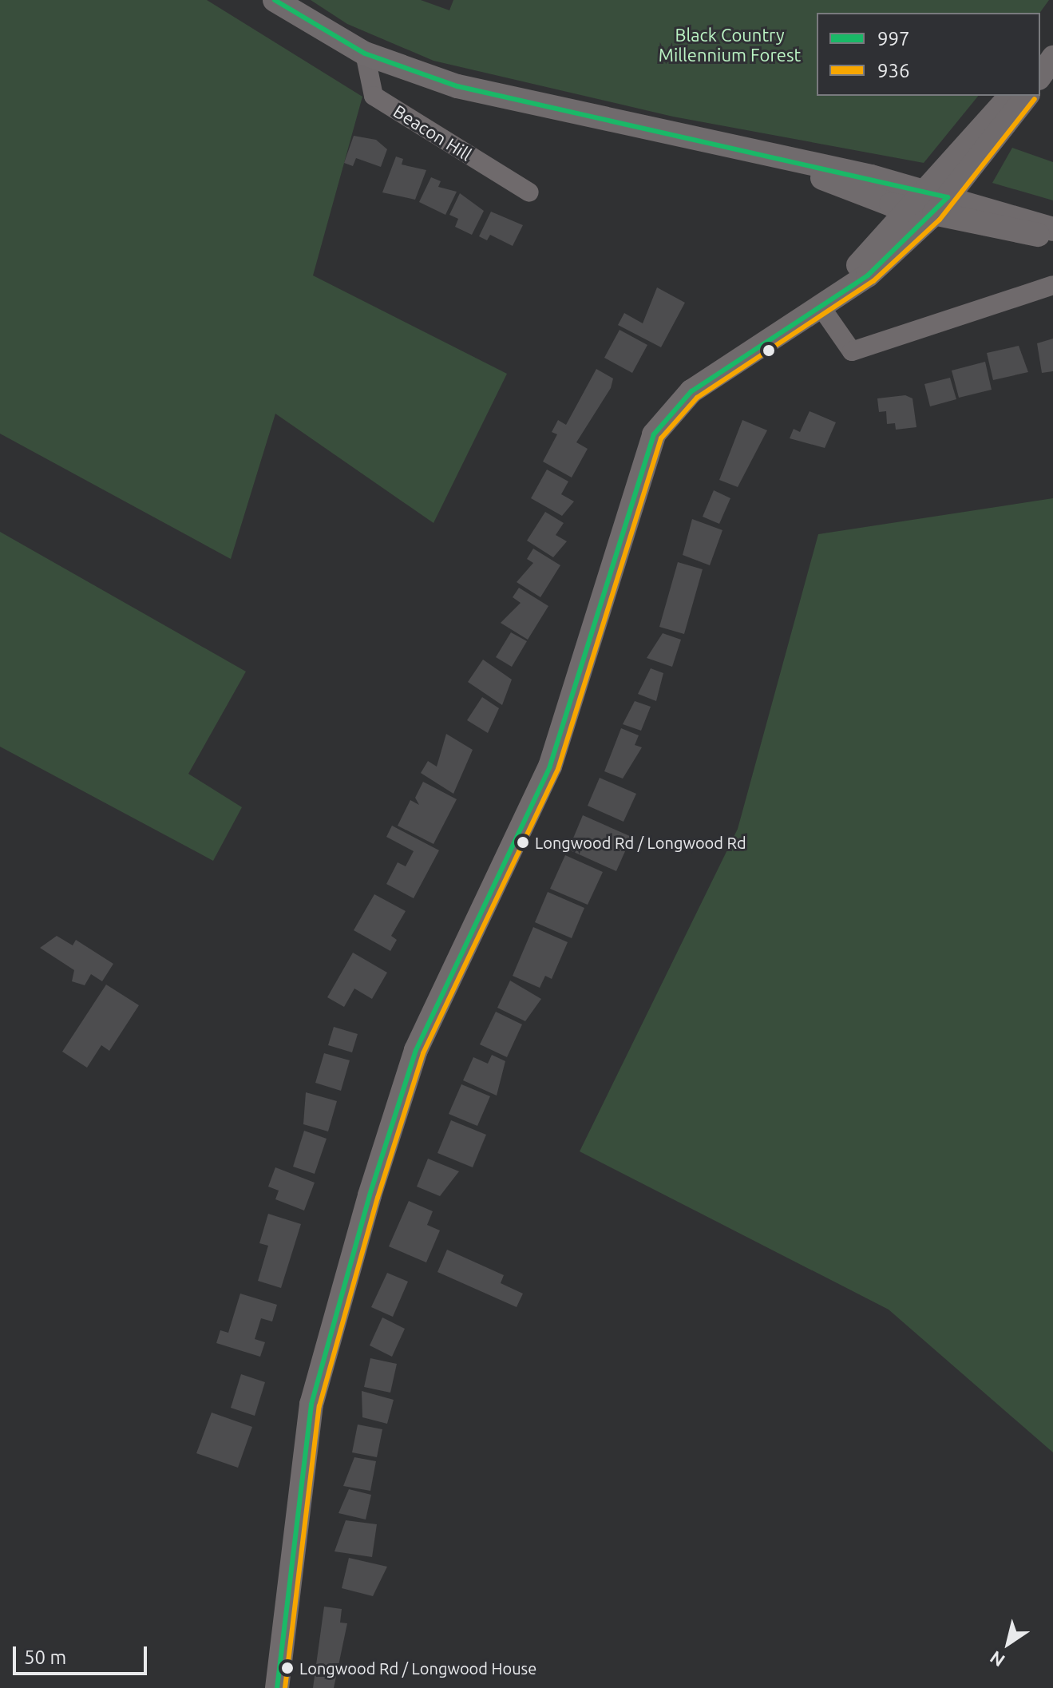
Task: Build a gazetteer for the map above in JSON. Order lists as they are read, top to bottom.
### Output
{
  "streets": {
    "street": ["Beacon Hill"]
  },
  "parks": ["Black Country Millennium Forest"],
  "places": ["Longwood Rd / Longwood Rd", "Longwood Rd / Longwood House"],
  "lines": ["transit line 997", "transit line 936"],
  "legend": ["997", "936"],
  "scale_bar": "50 m",
  "north": "bottom left"
}
